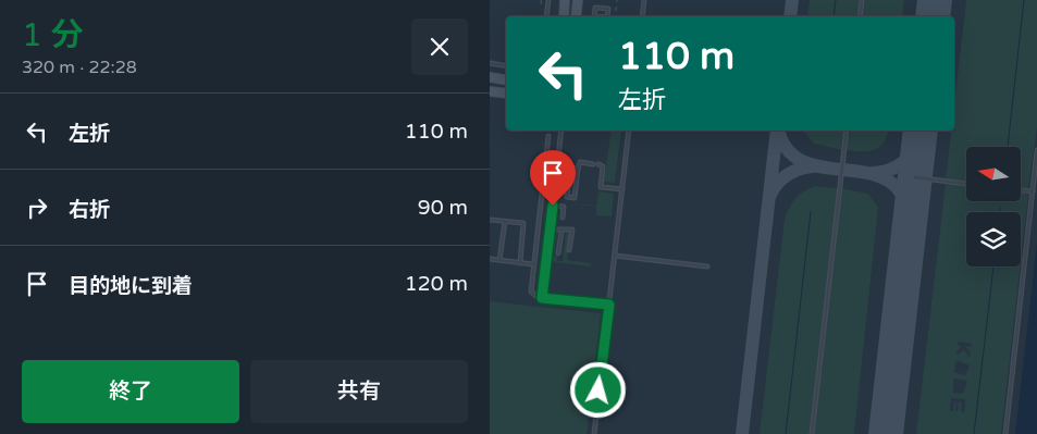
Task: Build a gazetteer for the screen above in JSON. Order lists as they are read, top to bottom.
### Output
{
  "north": "left",
  "page": {
    "heading": ["1 分", "320 m · 22:28"],
    "turn": ["110 m", "左折"],
    "list": [
      {
        "name": "左折",
        "value": "110 m"
      },
      {
        "name": "右折",
        "value": "90 m"
      },
      {
        "name": "目的地に到着",
        "value": "120 m"
      }
    ],
    "buttons": ["終了", "共有"]
  }
}
